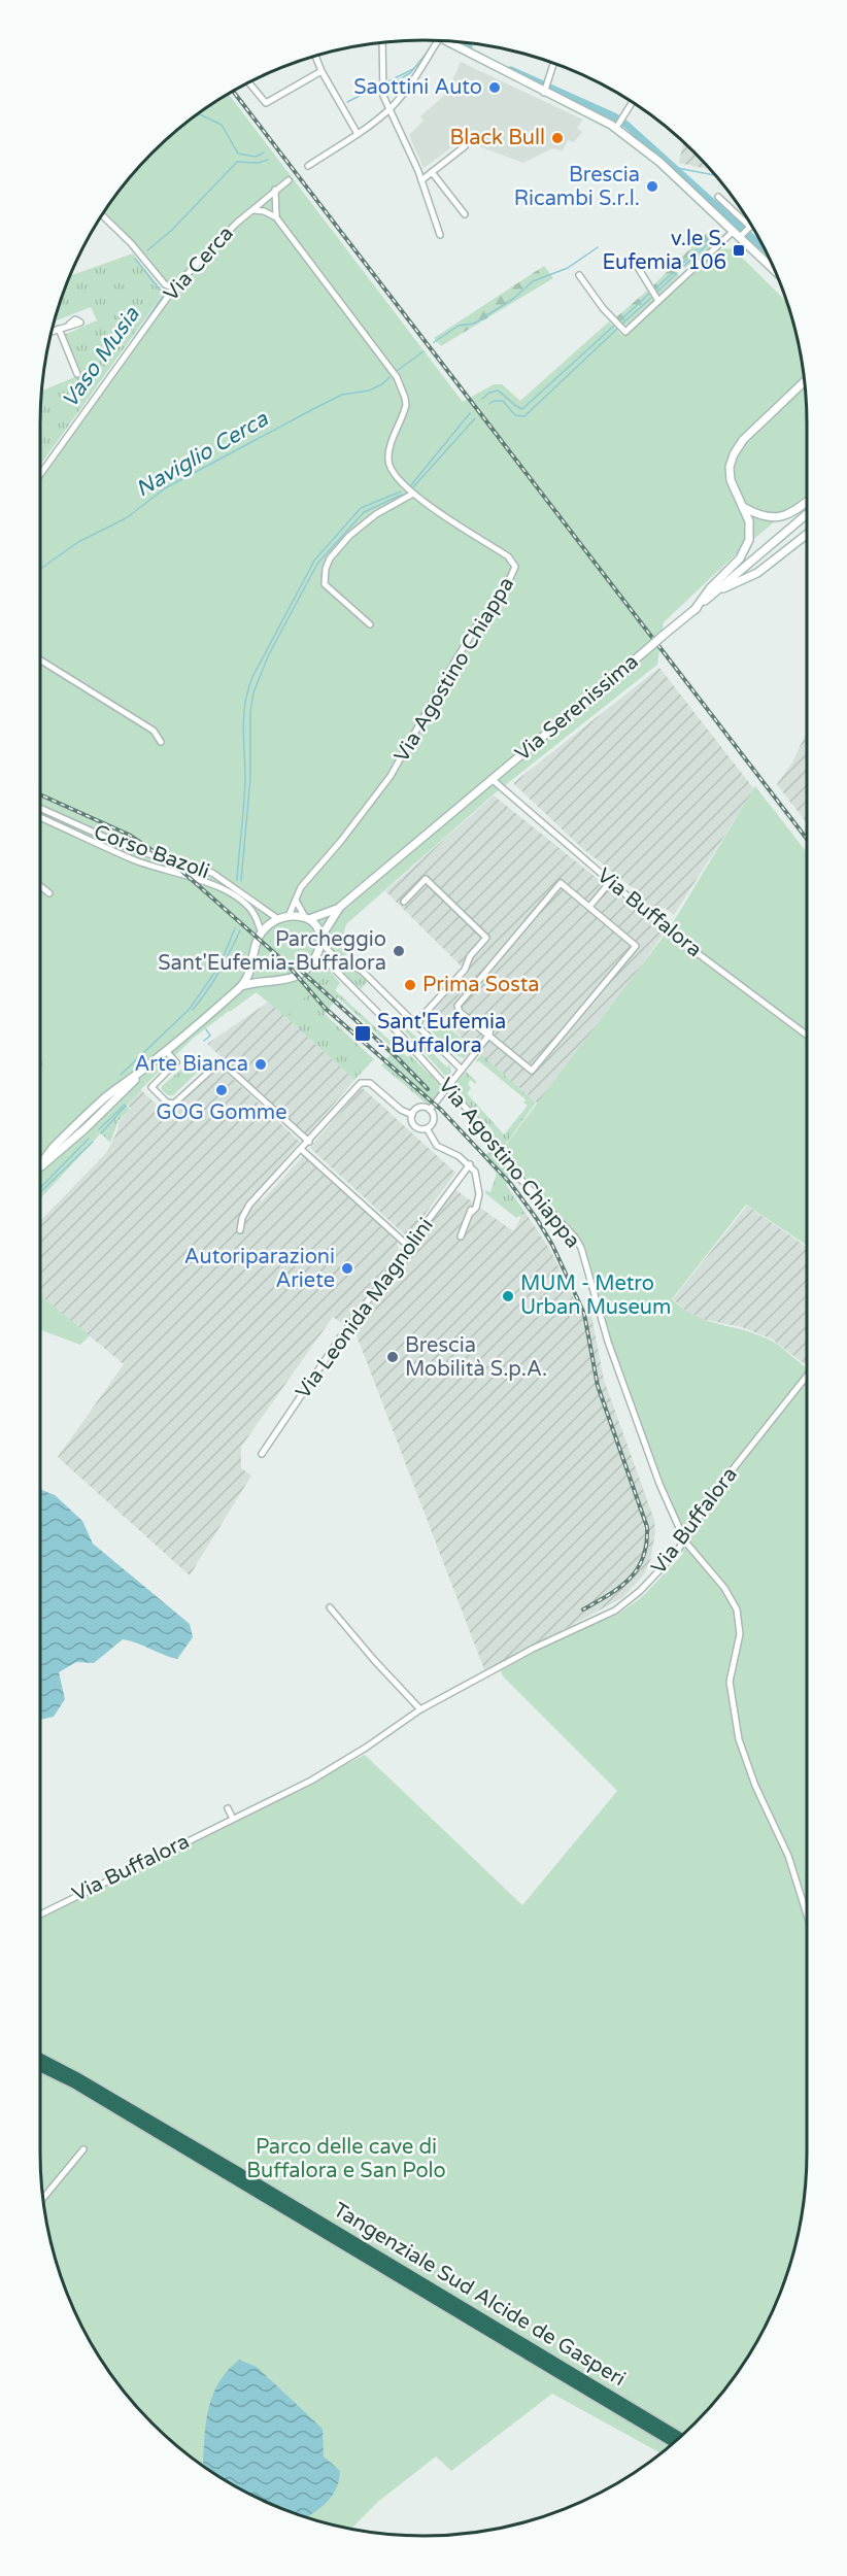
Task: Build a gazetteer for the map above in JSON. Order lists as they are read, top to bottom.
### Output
{
  "streets": {
    "highway": ["Tangenziale Sud Alcide de Gasperi"],
    "main road": ["Via Serenissima"],
    "street": [
      "Via Cerca",
      "Via Agostino Chiappa",
      "Corso Bazoli",
      "Via Buffalora",
      "Via Leonida Magnolini"
    ]
  },
  "crossings": [
    ["Via Agostino Chiappa", "Via Serenissima"],
    ["Via Agostino Chiappa", "Corso Bazoli"],
    ["Via Agostino Chiappa", "Via Buffalora"],
    ["Via Serenissima", "Corso Bazoli"],
    ["Via Serenissima", "Via Buffalora"]
  ],
  "water": ["Vaso Musia", "Naviglio Cerca"],
  "parks": ["Parco delle cave di Buffalora e San Polo"],
  "places": {
    "other": [
      "Saottini Auto",
      "Black Bull",
      "Brescia Ricambi S.r.l.",
      "Parcheggio Sant'Eufemia-Buffalora",
      "Prima Sosta",
      "Arte Bianca",
      "GOG Gomme",
      "Autoriparazioni Ariete",
      "MUM - Metro Urban Museum",
      "Brescia Mobilità S.p.A."
    ],
    "transit": ["v.le S. Eufemia 106", "Sant'Eufemia - Buffalora"]
  }
}
